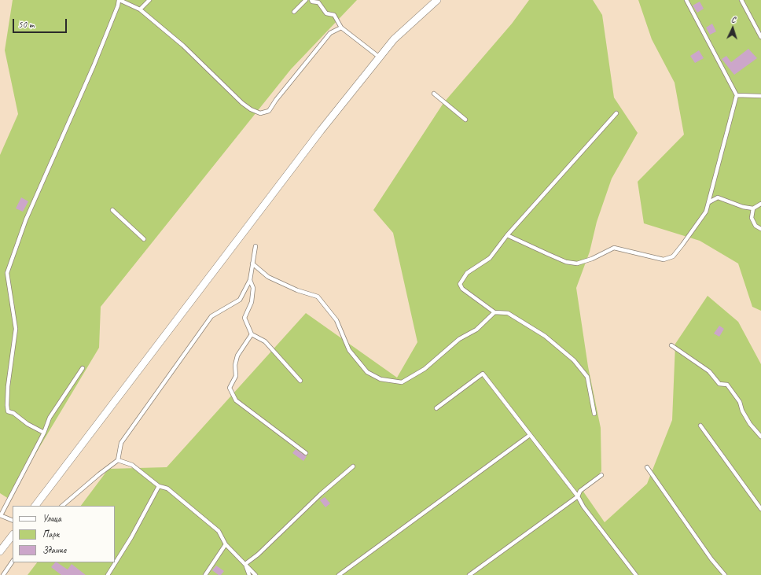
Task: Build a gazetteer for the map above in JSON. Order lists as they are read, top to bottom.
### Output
{
  "legend": ["Улица", "Парк", "Здание"],
  "scale_bar": "50 m",
  "north": "top"
}
